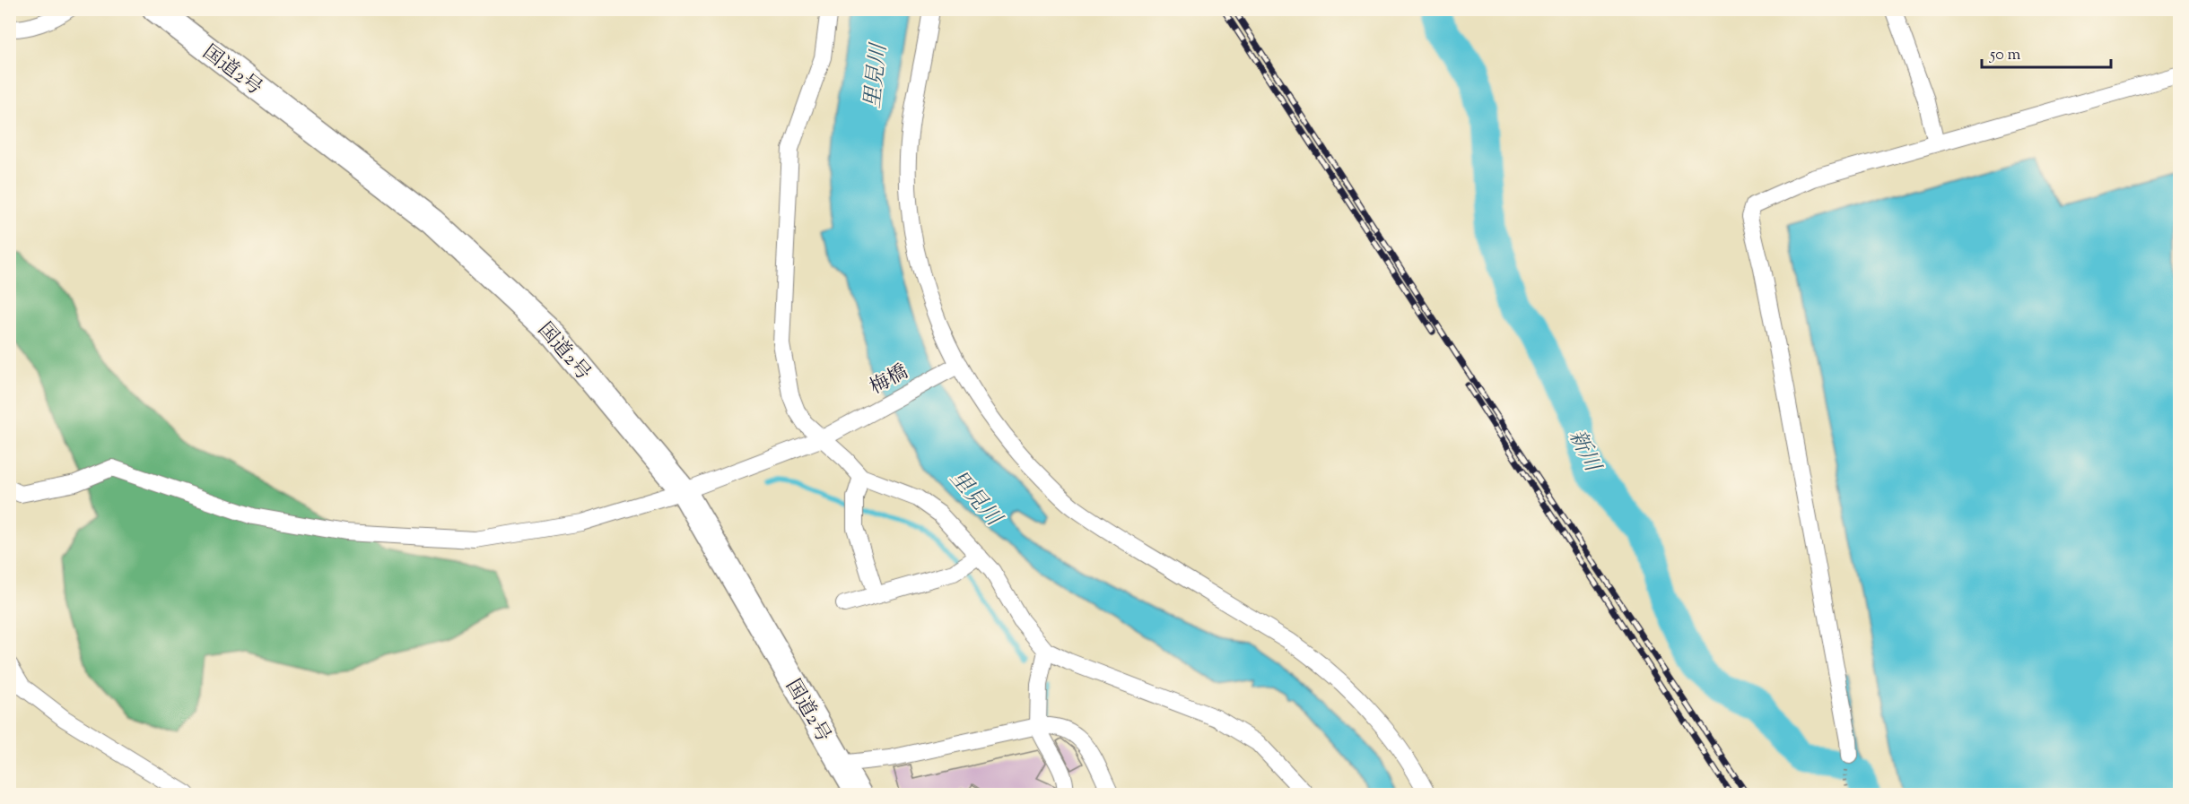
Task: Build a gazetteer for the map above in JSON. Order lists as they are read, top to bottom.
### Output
{
  "streets": {
    "highway": ["国道2号"],
    "street": ["梅橋"]
  },
  "crossings": [
    ["国道2号", "梅橋"]
  ],
  "water": ["里見川", "新川"],
  "scale_bar": "50 m"
}
